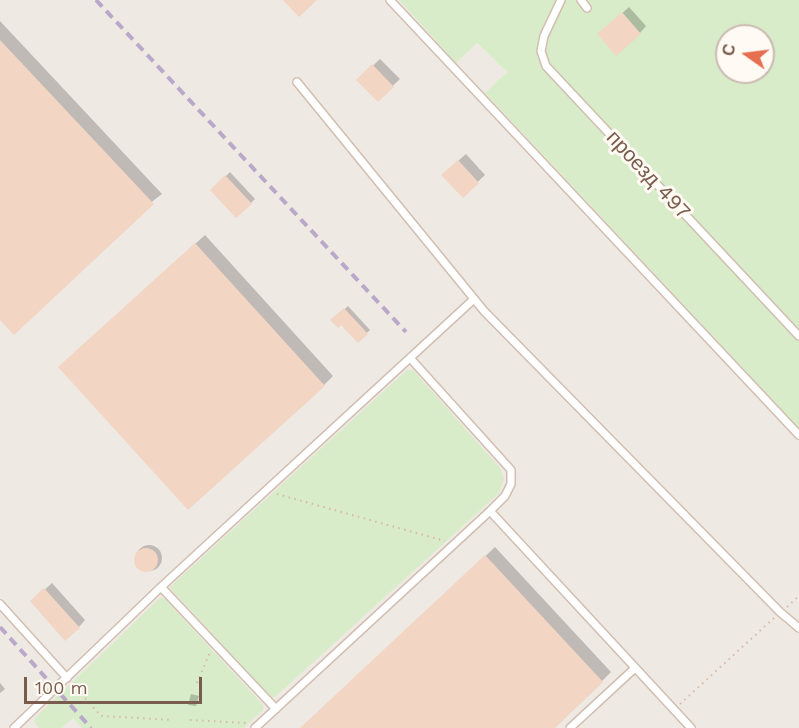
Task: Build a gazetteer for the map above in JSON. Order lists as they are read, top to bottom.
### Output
{
  "streets": {
    "lane": ["проезд 497"]
  },
  "scale_bar": "100 m",
  "north": "left"
}
